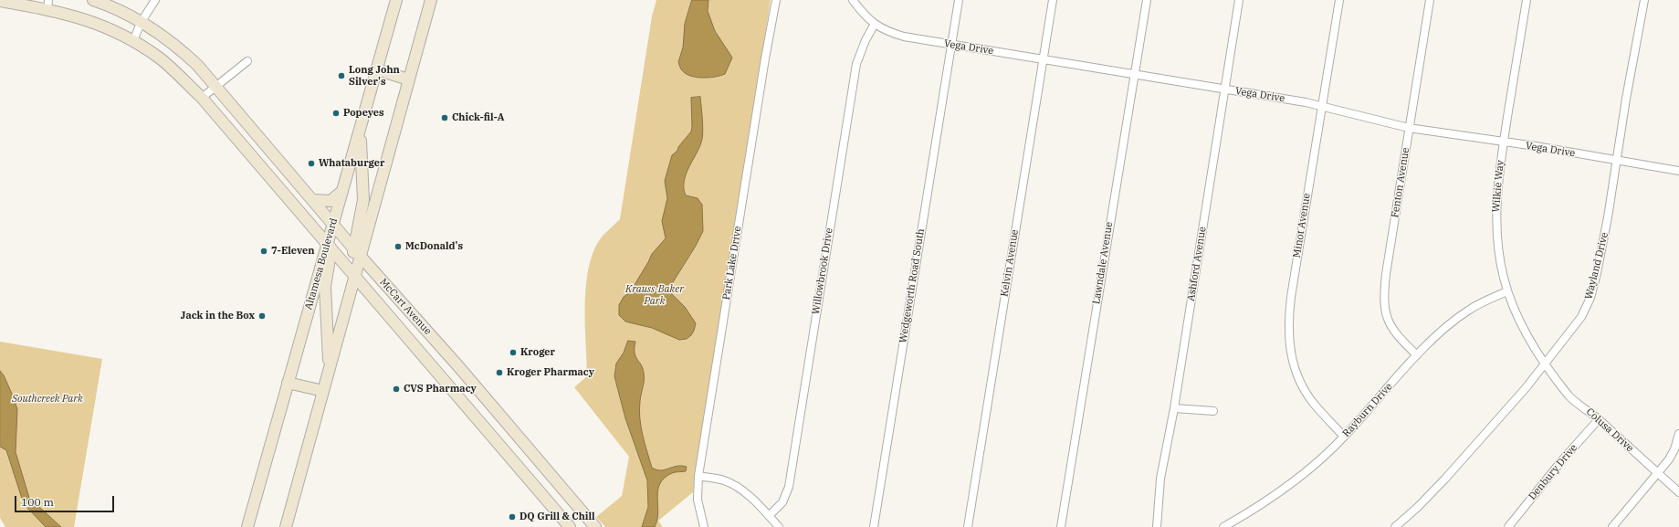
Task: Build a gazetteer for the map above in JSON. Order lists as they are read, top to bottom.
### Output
{
  "streets": {
    "main road": ["Altamesa Boulevard", "McCart Avenue"],
    "street": [
      "Vega Drive",
      "Fenton Avenue",
      "Wilkie Way",
      "Minot Avenue",
      "Park Lake Drive",
      "Kelvin Avenue",
      "Lawndale Avenue",
      "Ashford Avenue",
      "Wayland Drive",
      "Willowbrook Drive",
      "Wedgeworth Road South",
      "Rayburn Drive",
      "Colusa Drive",
      "Denbury Drive"
    ]
  },
  "crossings": [
    ["Vega Drive", "Fenton Avenue"],
    ["Vega Drive", "Wilkie Way"],
    ["Vega Drive", "Minot Avenue"],
    ["Vega Drive", "Kelvin Avenue"],
    ["Vega Drive", "Lawndale Avenue"],
    ["Vega Drive", "Ashford Avenue"],
    ["Vega Drive", "Wayland Drive"],
    ["Vega Drive", "Willowbrook Drive"],
    ["Vega Drive", "Wedgeworth Road South"],
    ["Fenton Avenue", "Rayburn Drive"],
    ["Wilkie Way", "Wayland Drive"],
    ["Wilkie Way", "Rayburn Drive"],
    ["Wilkie Way", "Colusa Drive"],
    ["Minot Avenue", "Rayburn Drive"],
    ["Altamesa Boulevard", "McCart Avenue"],
    ["Wayland Drive", "Colusa Drive"],
    ["Colusa Drive", "Denbury Drive"]
  ],
  "parks": ["Krauss-Baker Park", "Southcreek Park"],
  "places": [
    "Long John Silver's",
    "Popeyes",
    "Chick-fil-A",
    "Whataburger",
    "McDonald's",
    "7-Eleven",
    "Jack in the Box",
    "Kroger",
    "Kroger Pharmacy",
    "CVS Pharmacy",
    "DQ Grill & Chill"
  ],
  "scale_bar": "100 m"
}
